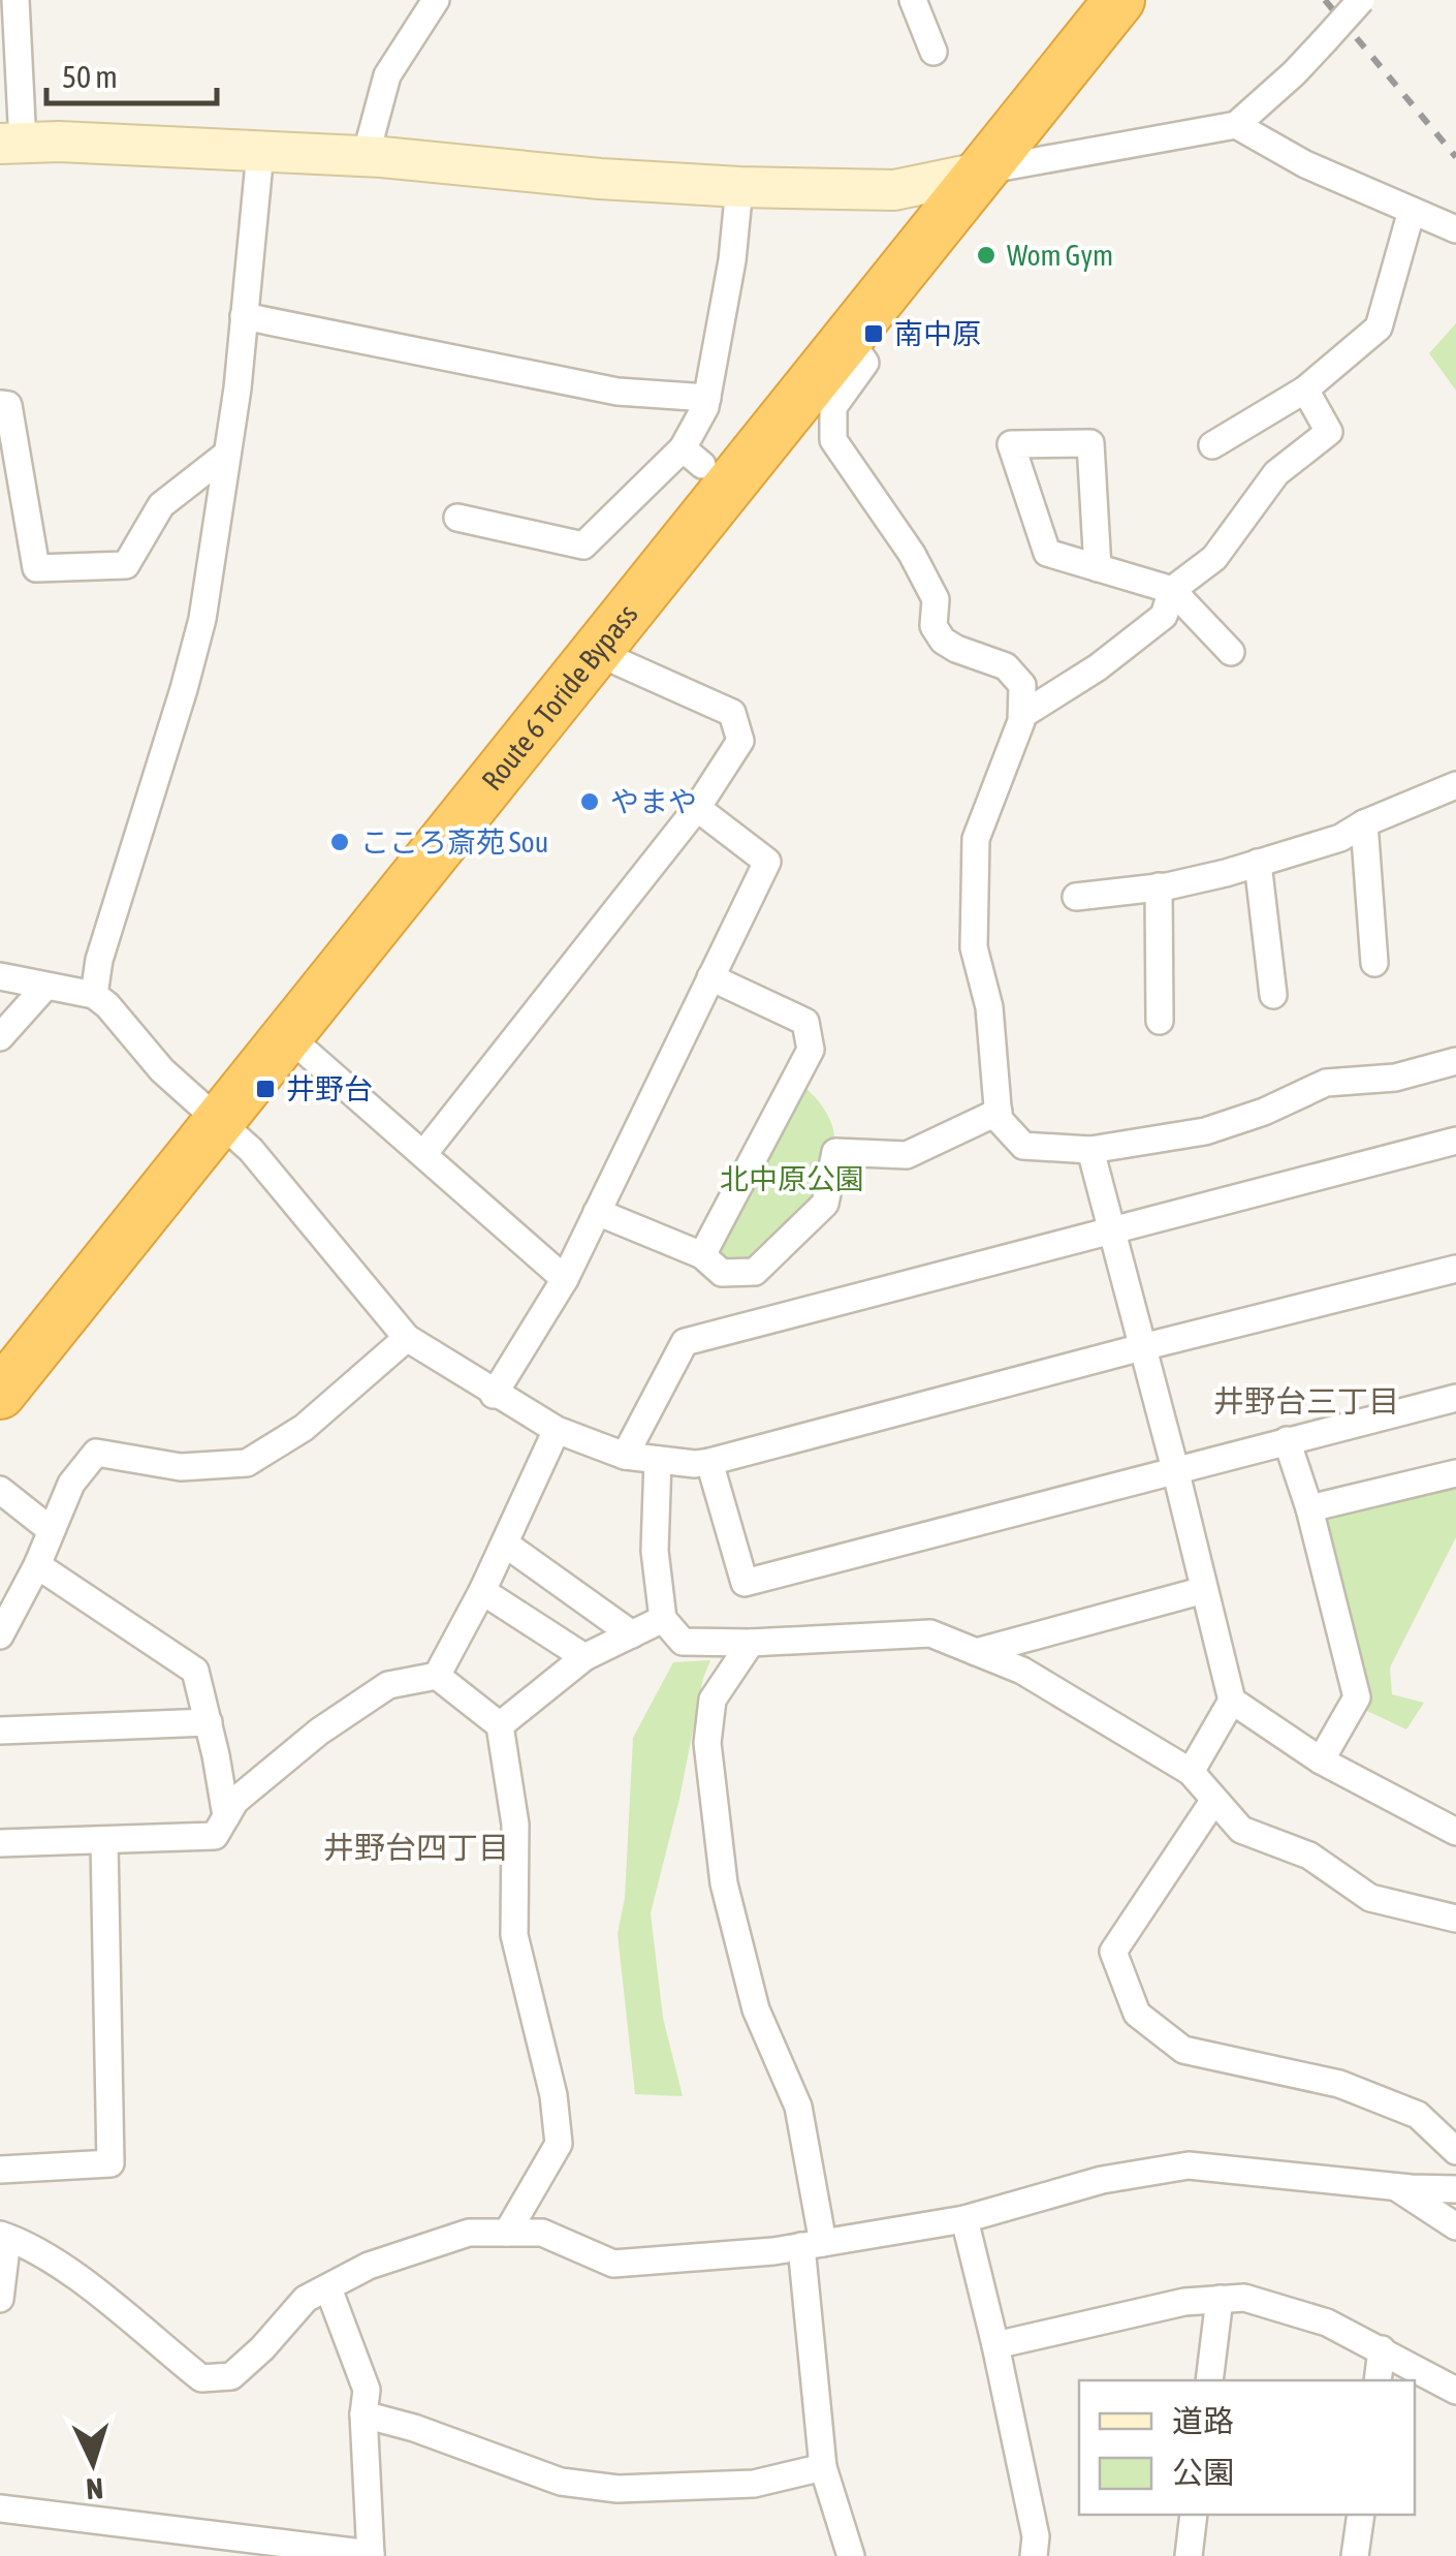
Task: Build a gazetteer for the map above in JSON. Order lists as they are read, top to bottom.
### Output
{
  "streets": {
    "highway": ["Route 6 Toride Bypass"]
  },
  "districts": ["井野台三丁目", "井野台四丁目"],
  "parks": ["北中原公園"],
  "places": {
    "other": ["Wom Gym", "やまや", "こころ斎苑 Sou"],
    "transit": ["南中原", "井野台"]
  },
  "legend": ["道路", "公園"],
  "scale_bar": "50 m",
  "north": "bottom"
}
